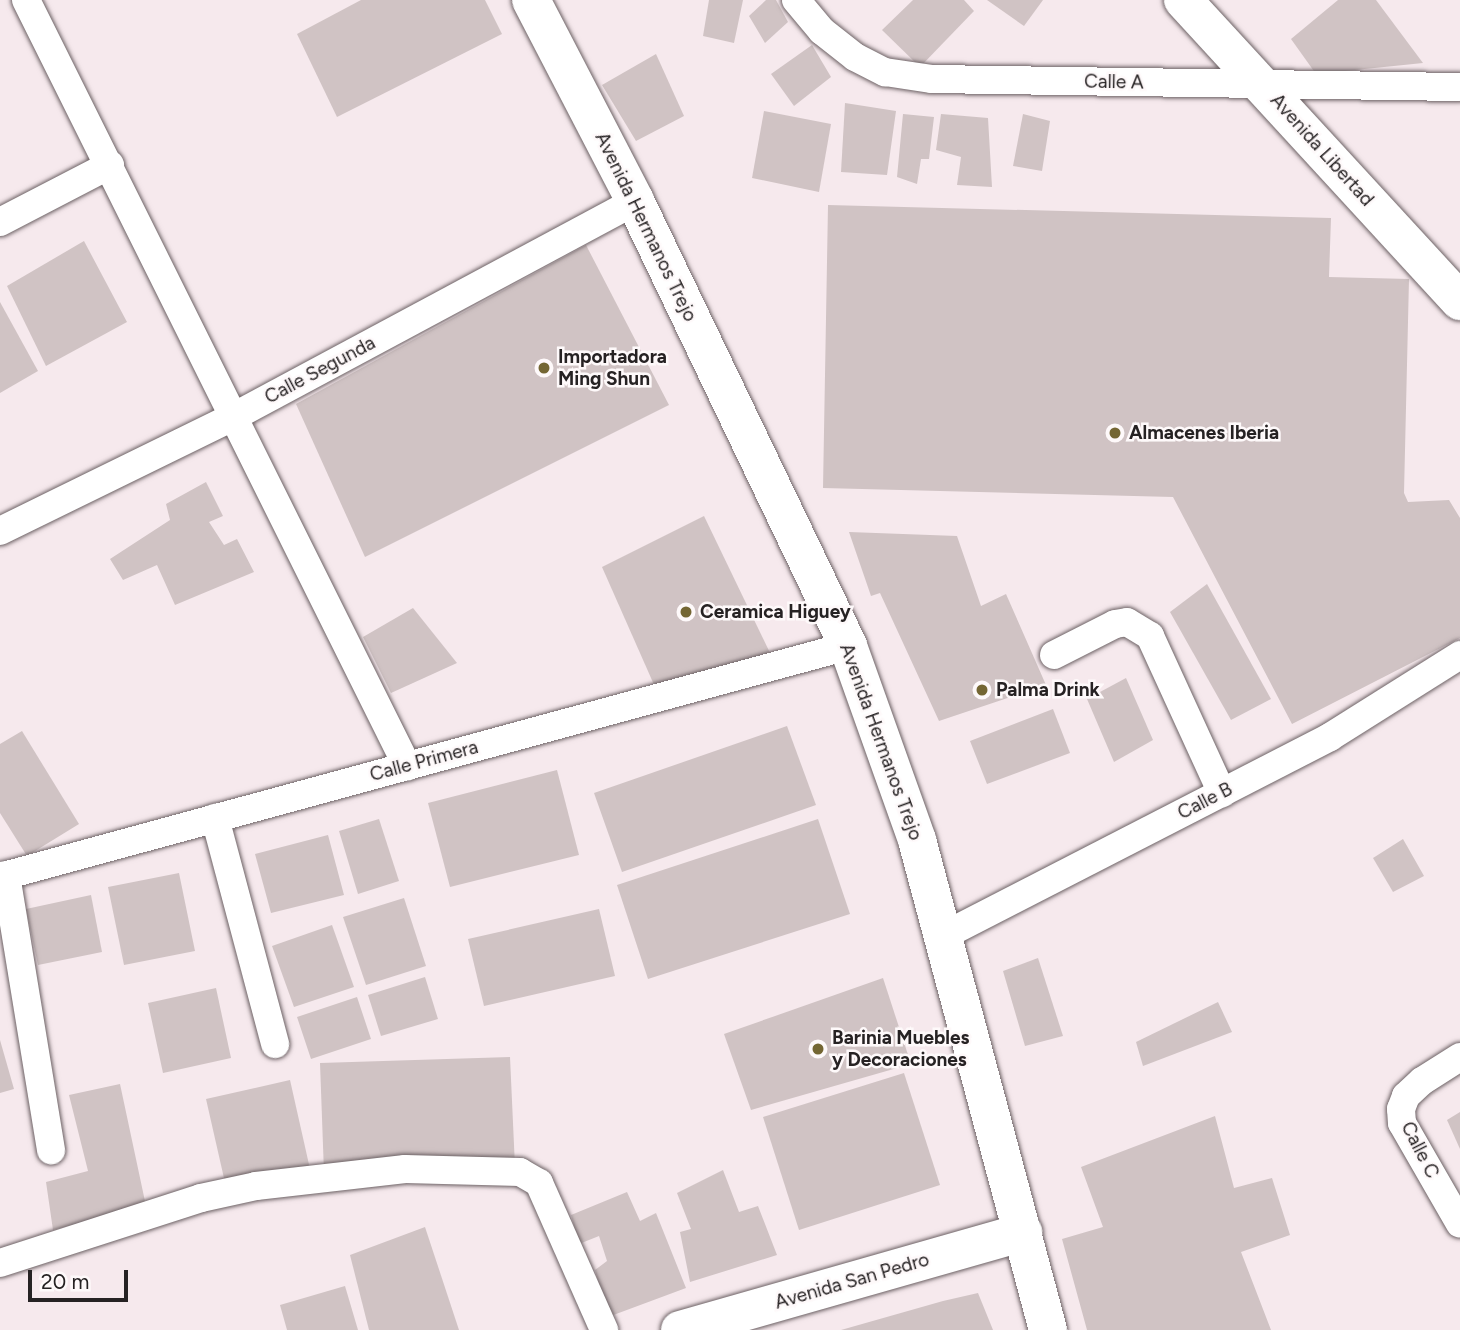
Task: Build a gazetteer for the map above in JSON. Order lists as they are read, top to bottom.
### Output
{
  "streets": {
    "main road": ["Avenida Libertad", "Avenida Hermanos Trejo", "Avenida San Pedro"],
    "street": [
      "Calle A",
      "Calle Segunda",
      "Calle Primera",
      "Calle B",
      "Calle C"
    ]
  },
  "crossings": [
    ["Calle A", "Avenida Libertad"],
    ["Avenida Hermanos Trejo", "Calle Segunda"],
    ["Avenida Hermanos Trejo", "Calle Primera"],
    ["Avenida Hermanos Trejo", "Calle B"],
    ["Avenida Hermanos Trejo", "Avenida San Pedro"]
  ],
  "places": [
    "Importadora Ming Shun",
    "Almacenes Iberia",
    "Ceramica Higuey",
    "Palma Drink",
    "Barinia Muebles y Decoraciones"
  ],
  "scale_bar": "20 m"
}
